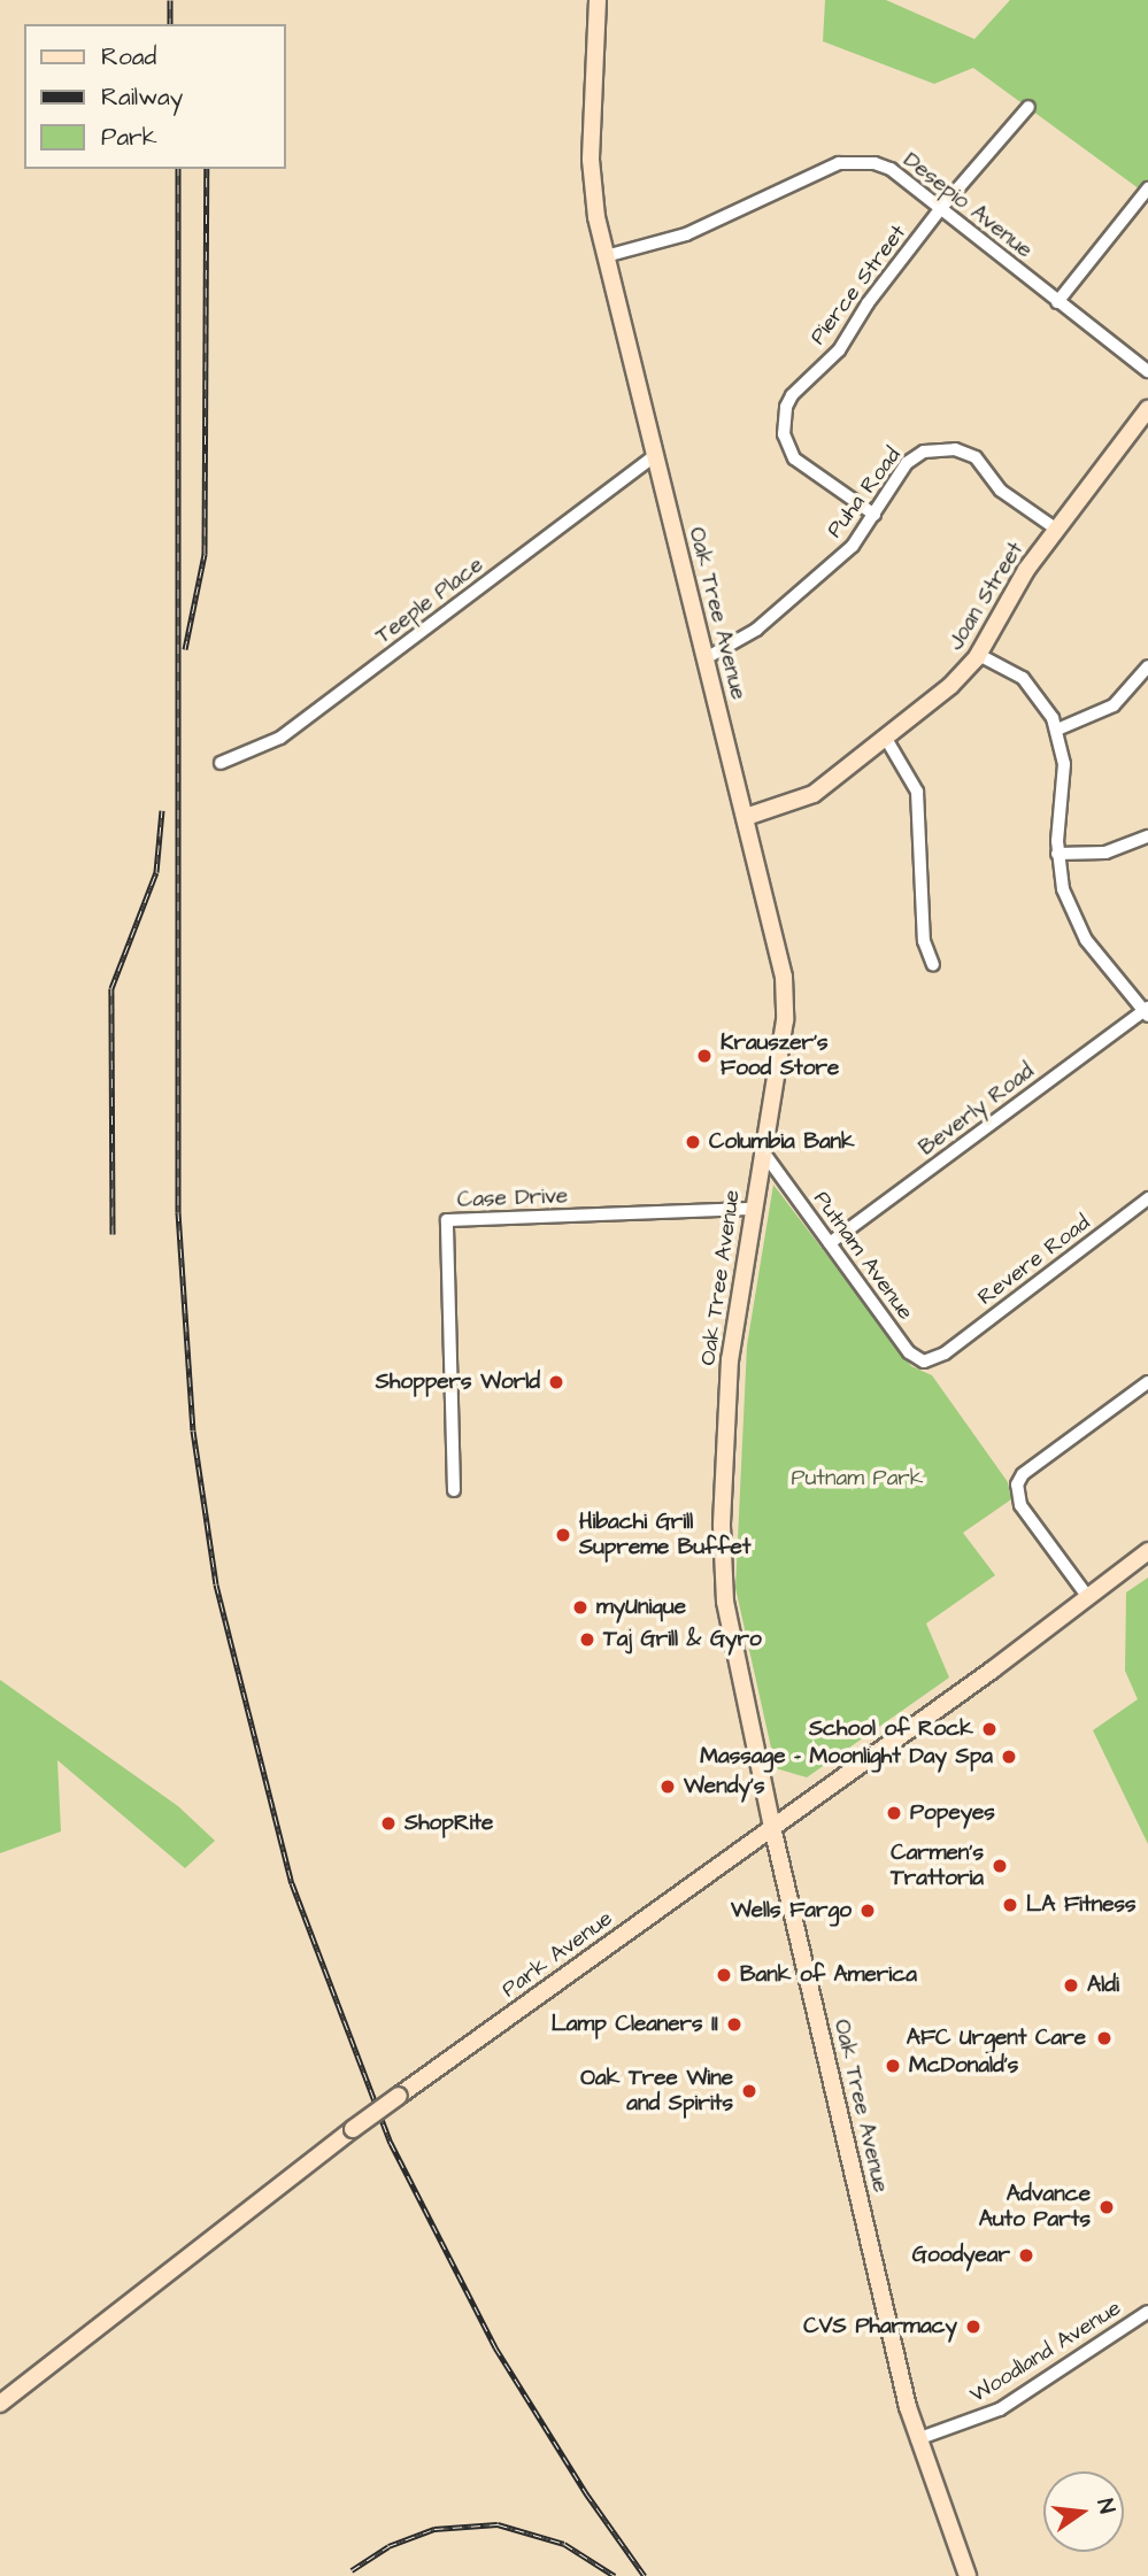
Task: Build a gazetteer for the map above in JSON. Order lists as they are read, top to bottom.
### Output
{
  "streets": {
    "street": [
      "Desepio Avenue",
      "Pierce Street",
      "Puha Road",
      "Joan Street",
      "Teeple Place",
      "Oak Tree Avenue",
      "Beverly Road",
      "Case Drive",
      "Putnam Avenue",
      "Revere Road",
      "Park Avenue",
      "Woodland Avenue"
    ]
  },
  "crossings": [
    ["Desepio Avenue", "Pierce Street"],
    ["Desepio Avenue", "Oak Tree Avenue"],
    ["Pierce Street", "Puha Road"],
    ["Puha Road", "Joan Street"],
    ["Puha Road", "Oak Tree Avenue"],
    ["Joan Street", "Oak Tree Avenue"],
    ["Teeple Place", "Oak Tree Avenue"],
    ["Oak Tree Avenue", "Case Drive"],
    ["Oak Tree Avenue", "Putnam Avenue"],
    ["Oak Tree Avenue", "Park Avenue"],
    ["Oak Tree Avenue", "Woodland Avenue"],
    ["Beverly Road", "Putnam Avenue"],
    ["Putnam Avenue", "Revere Road"]
  ],
  "parks": ["Putnam Park"],
  "places": [
    "Krauszer's Food Store",
    "Columbia Bank",
    "Shoppers World",
    "Hibachi Grill Supreme Buffet",
    "myUnique",
    "Taj Grill & Gyro",
    "School of Rock",
    "Massage - Moonlight Day Spa",
    "Wendy's",
    "Popeyes",
    "ShopRite",
    "Carmen's Trattoria",
    "LA Fitness",
    "Wells Fargo",
    "Bank of America",
    "Aldi",
    "Lamp Cleaners II",
    "AFC Urgent Care",
    "McDonald's",
    "Oak Tree Wine and Spirits",
    "Advance Auto Parts",
    "Goodyear",
    "CVS Pharmacy"
  ],
  "legend": ["Road", "Railway", "Park"],
  "north": "right"
}
